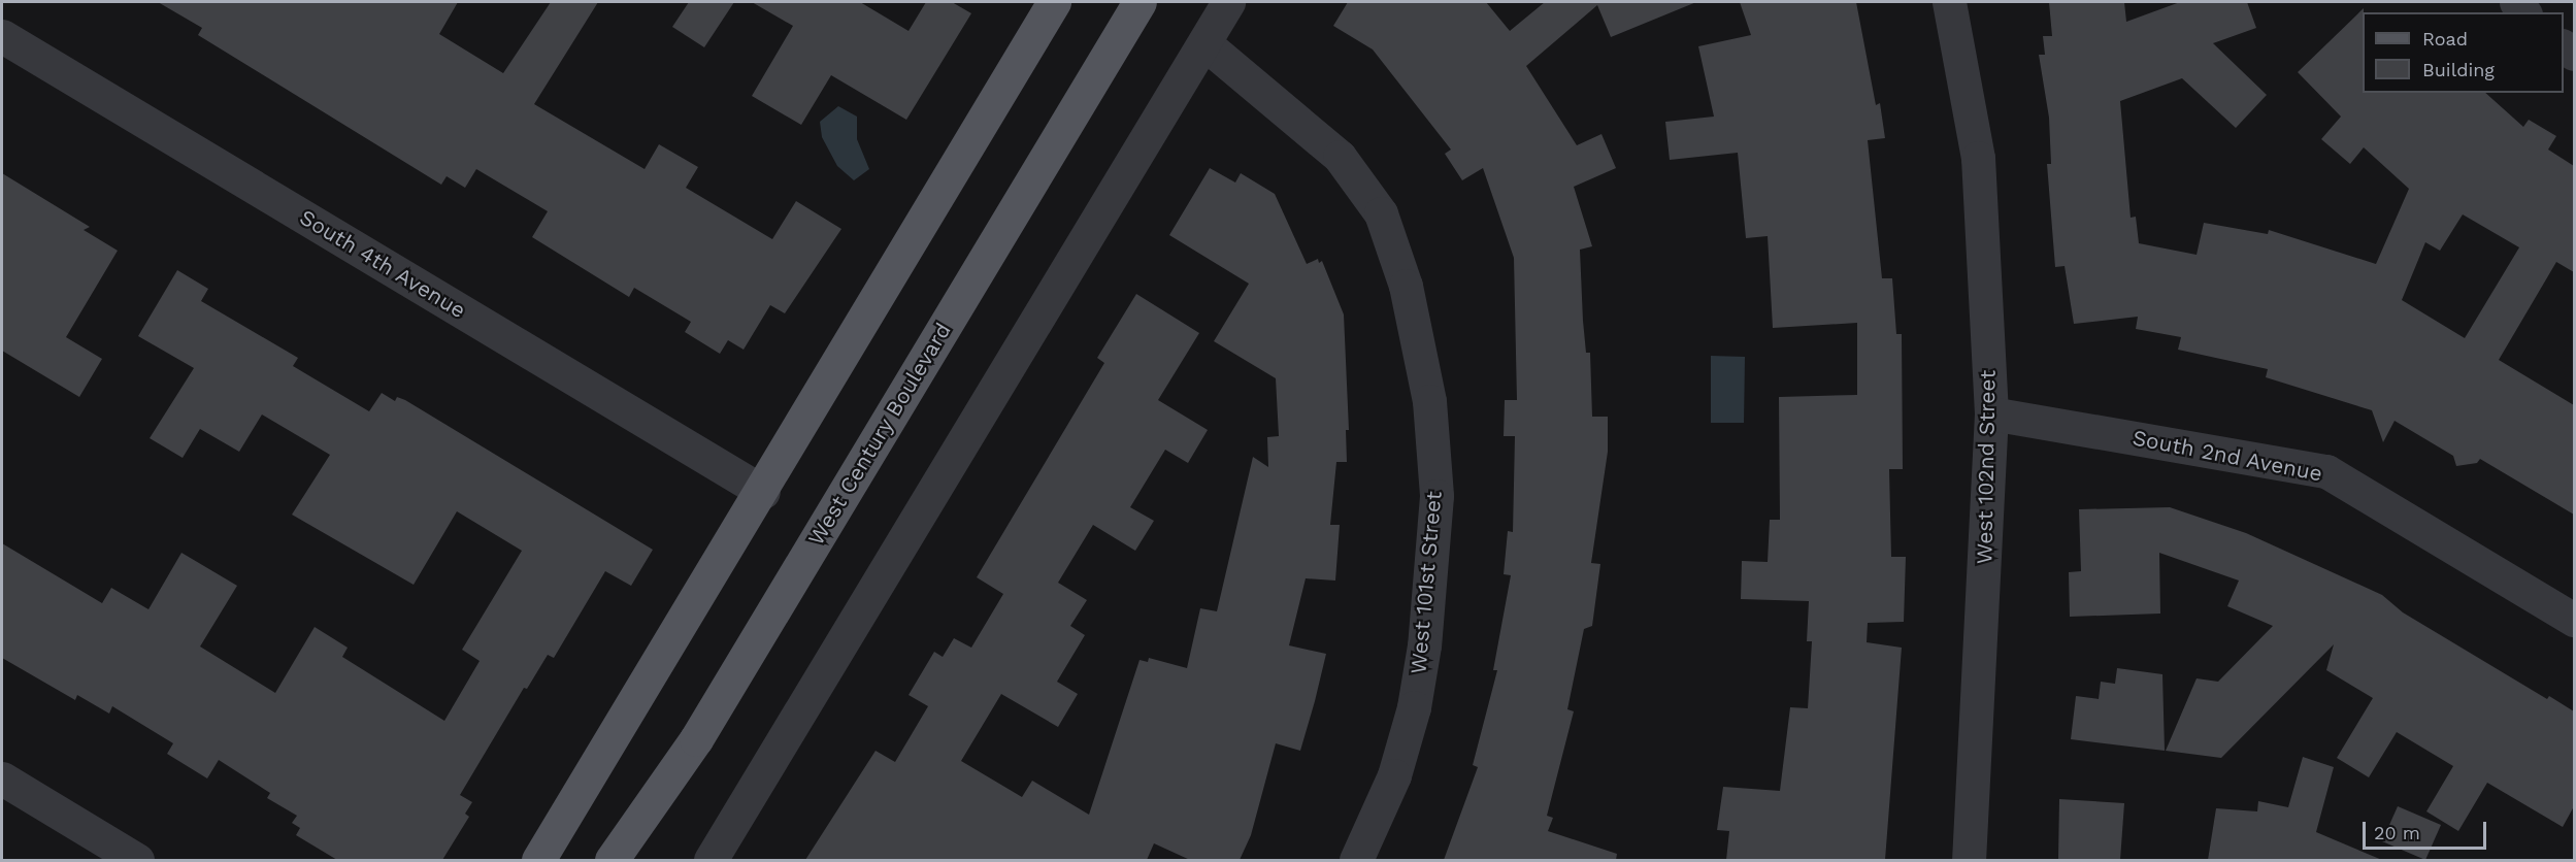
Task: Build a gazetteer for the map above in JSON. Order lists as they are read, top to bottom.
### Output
{
  "streets": {
    "main road": ["West Century Boulevard"],
    "street": [
      "South 4th Avenue",
      "South 2nd Avenue",
      "West 102nd Street",
      "West 101st Street"
    ]
  },
  "crossings": [
    ["South 2nd Avenue", "West 102nd Street"]
  ],
  "legend": ["Road", "Building"],
  "scale_bar": "20 m"
}
